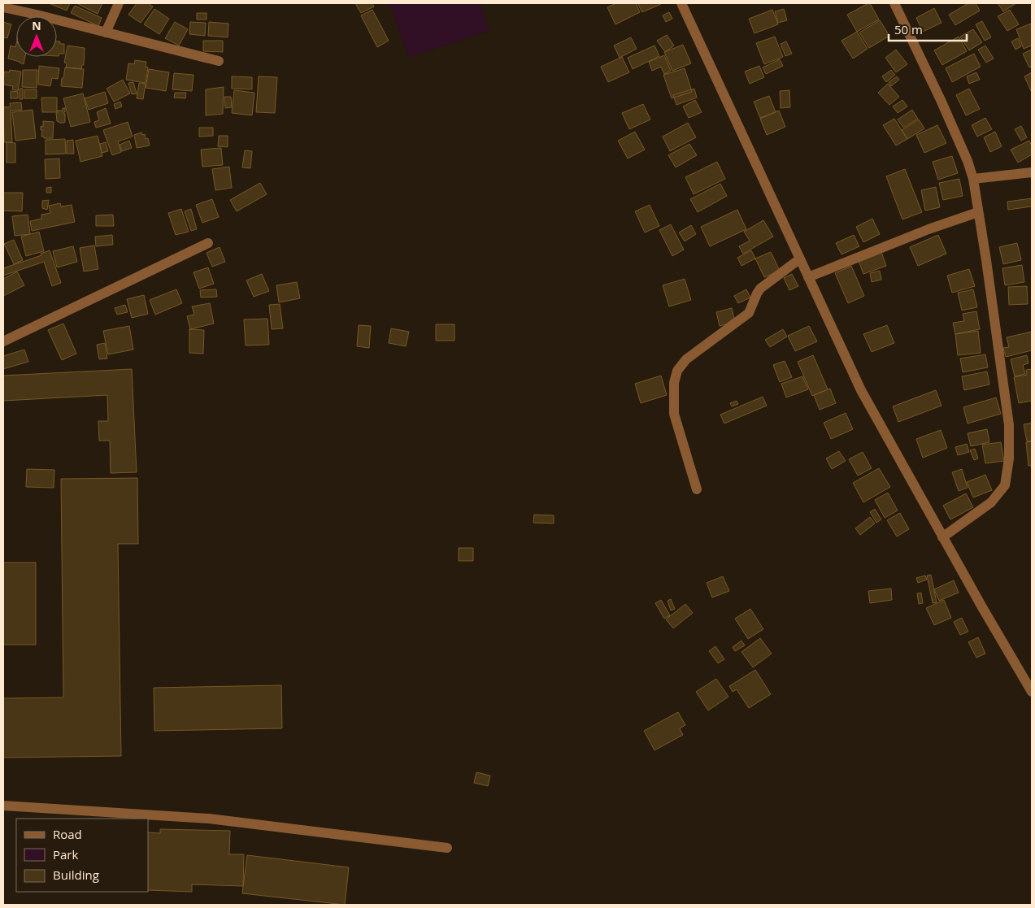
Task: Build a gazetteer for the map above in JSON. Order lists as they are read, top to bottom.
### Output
{
  "legend": ["Road", "Park", "Building"],
  "scale_bar": "50 m",
  "north": "top"
}
